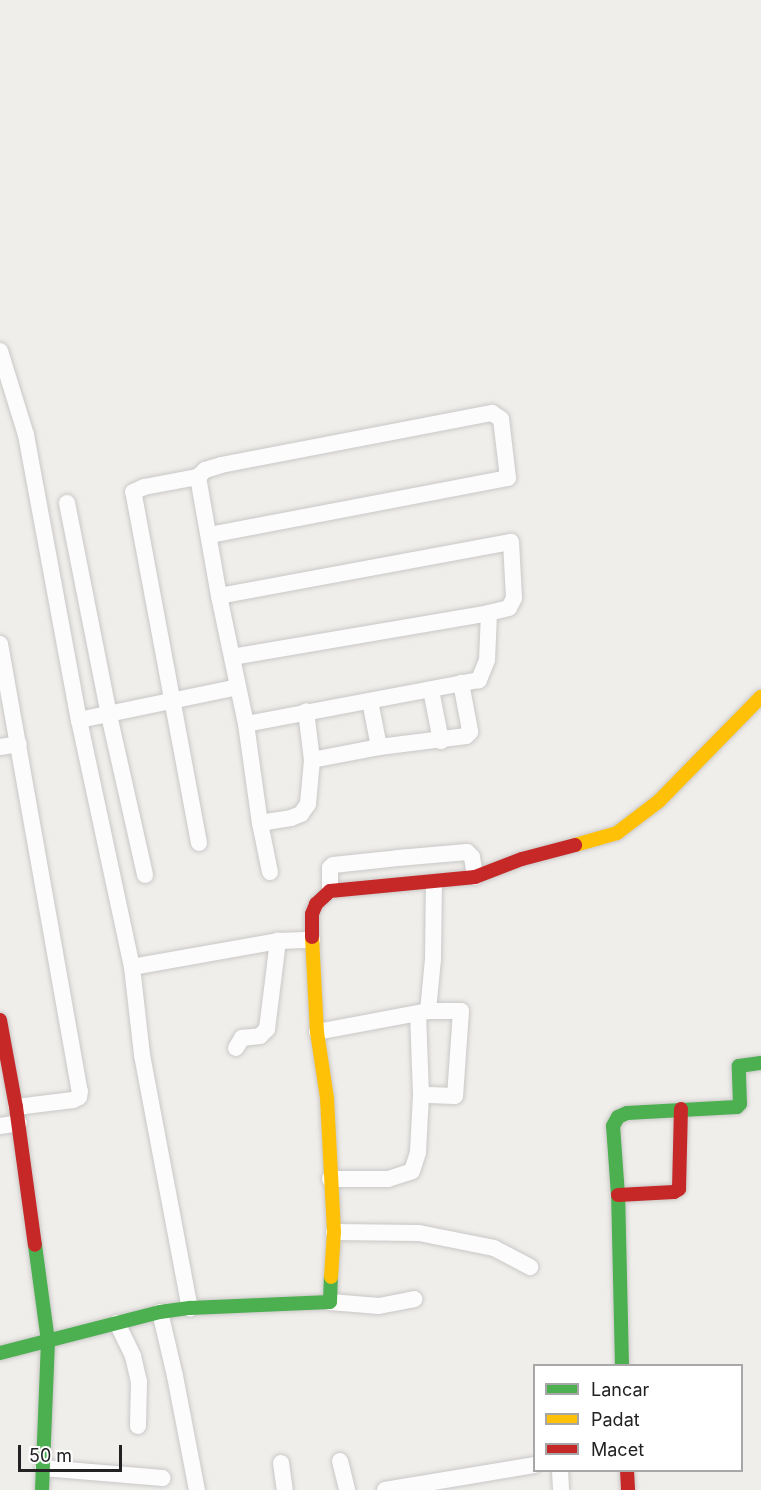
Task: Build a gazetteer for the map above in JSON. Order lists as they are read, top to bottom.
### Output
{
  "legend": ["Lancar", "Padat", "Macet"],
  "scale_bar": "50 m"
}
